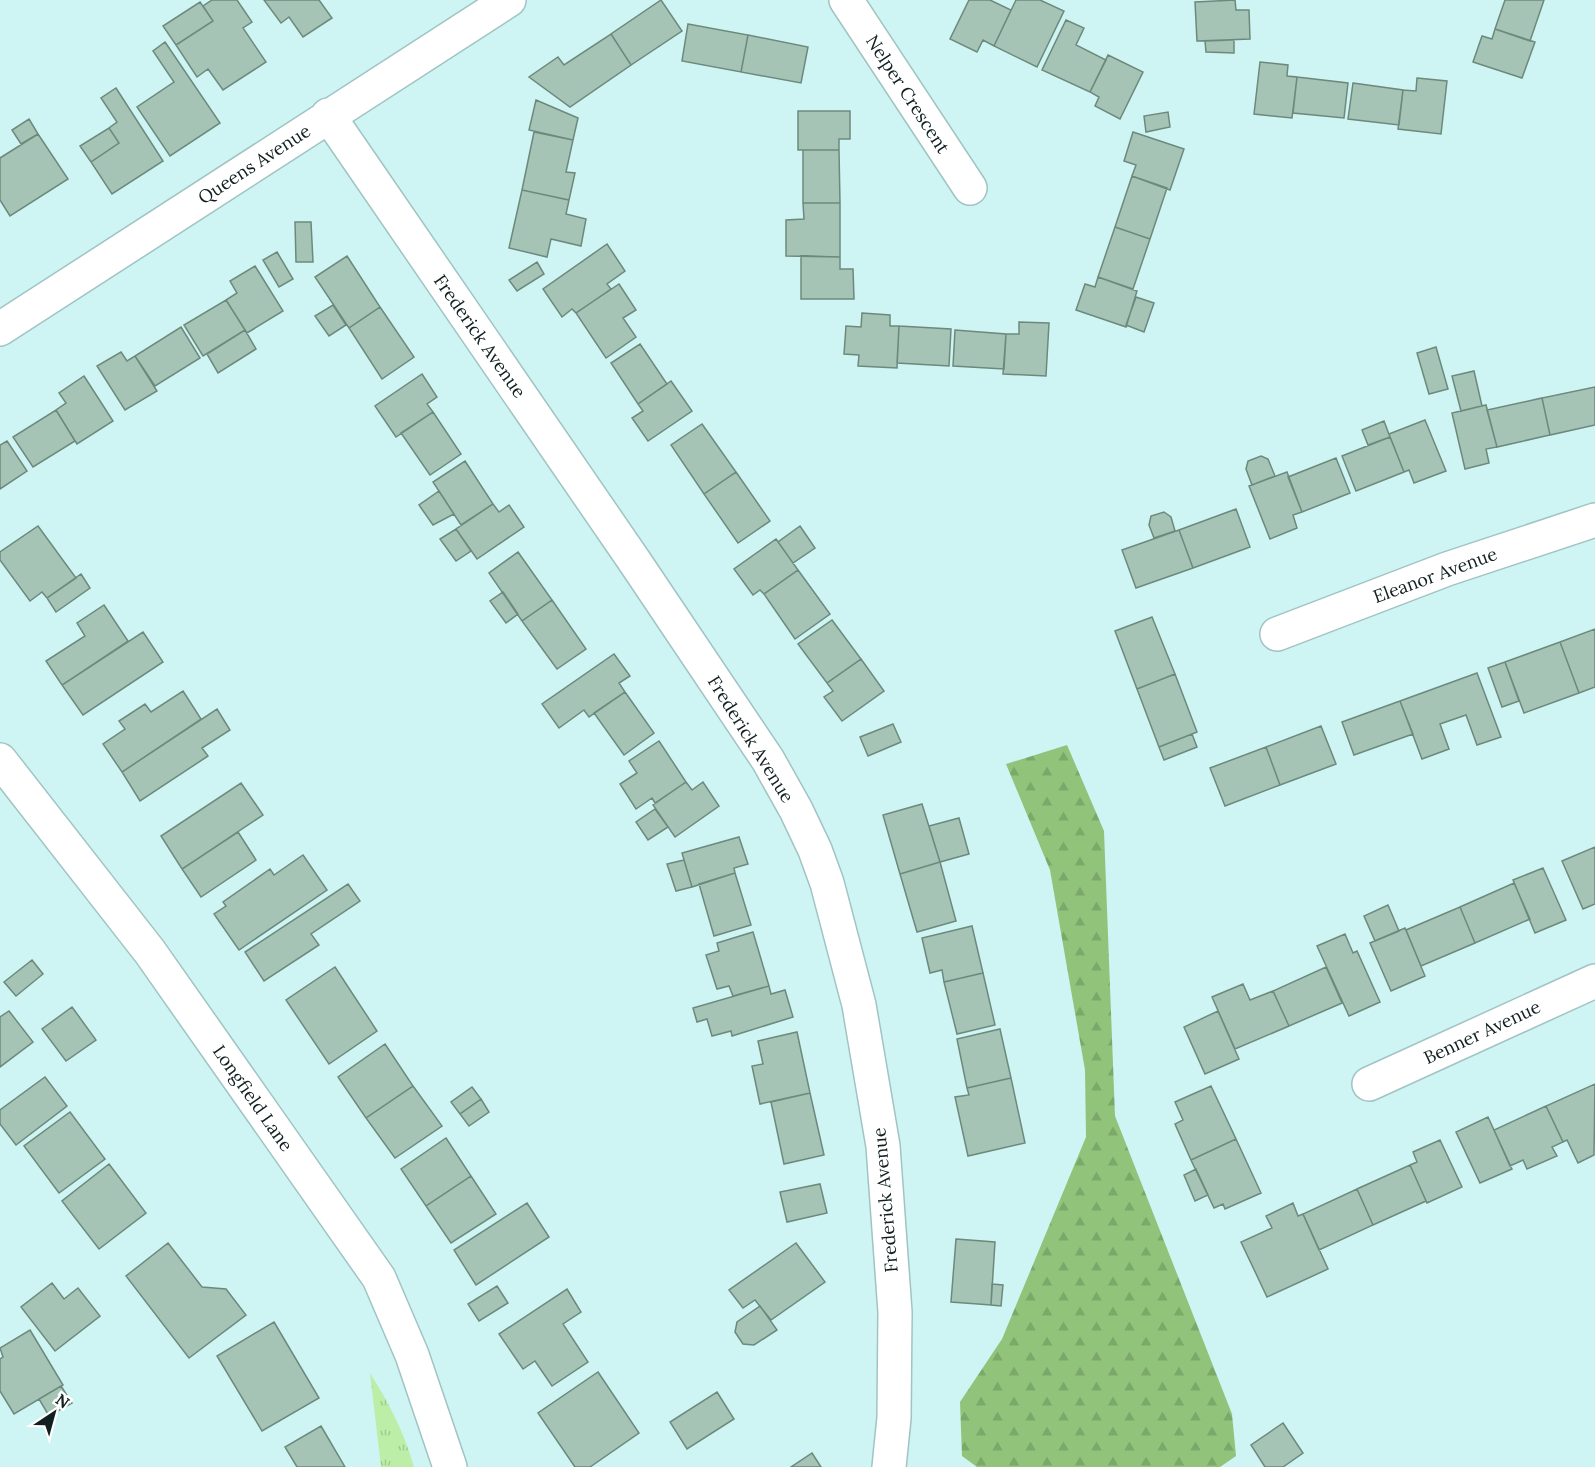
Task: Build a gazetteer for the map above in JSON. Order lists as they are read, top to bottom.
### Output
{
  "streets": {
    "street": [
      "Nelper Crescent",
      "Queens Avenue",
      "Frederick Avenue",
      "Eleanor Avenue",
      "Benner Avenue",
      "Longfield Lane"
    ]
  },
  "crossings": [
    ["Queens Avenue", "Frederick Avenue"]
  ],
  "north": "top right"
}
